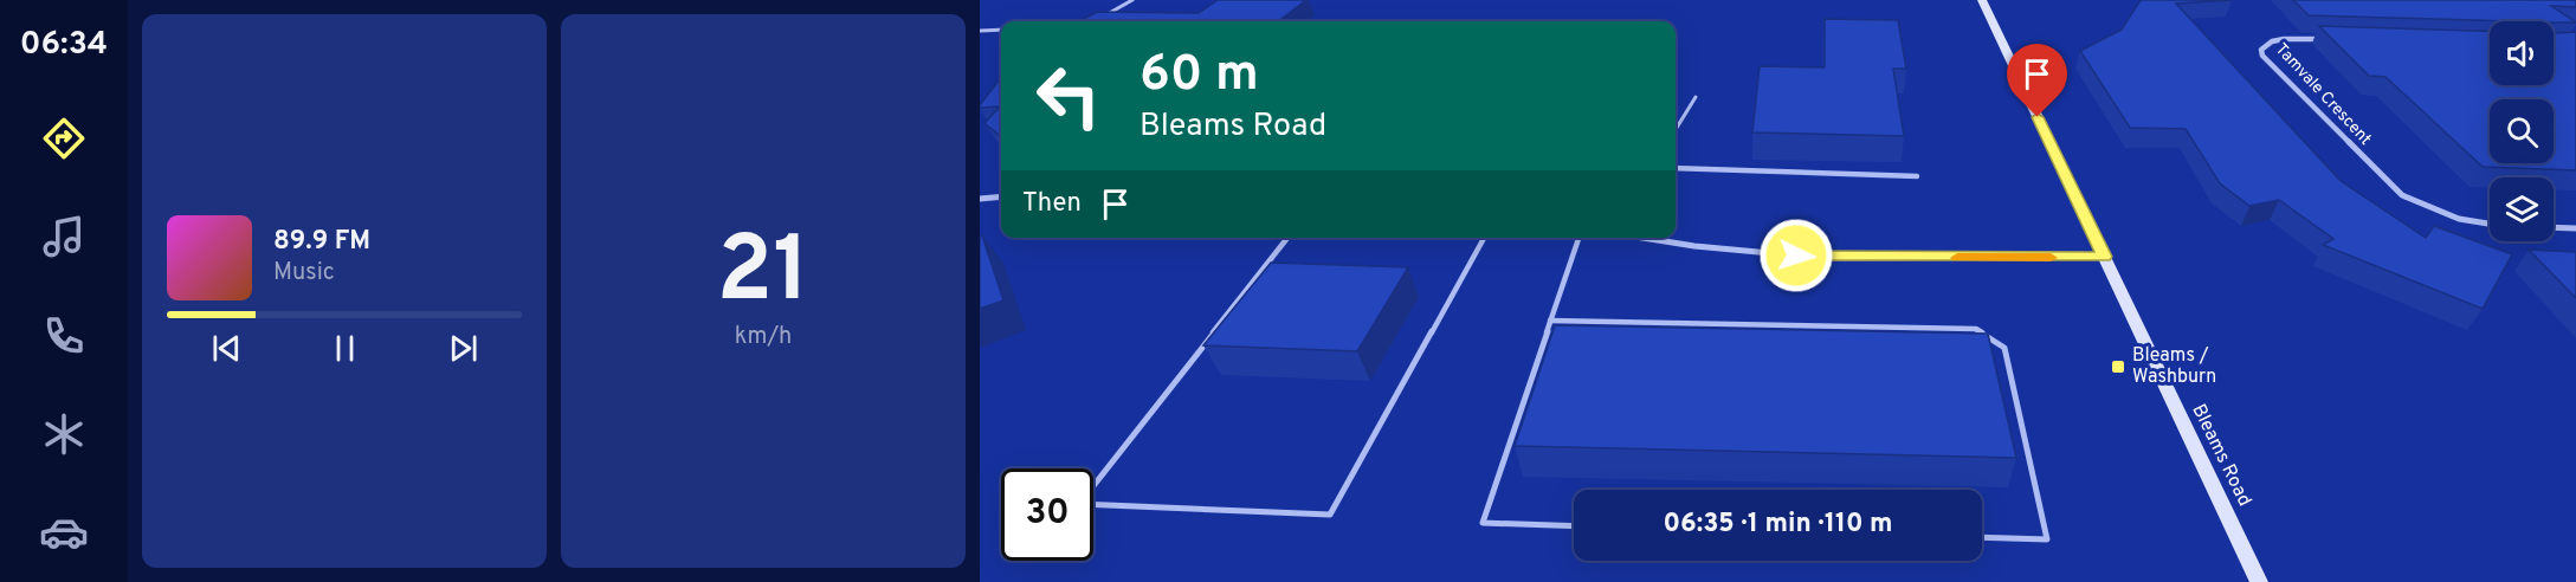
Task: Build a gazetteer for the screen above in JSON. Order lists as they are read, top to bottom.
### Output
{
  "streets": {
    "main road": ["Bleams Road"],
    "street": ["Tamvale Crescent"]
  },
  "places": {
    "transit": ["Bleams / Washburn"]
  },
  "page": {
    "tabs": "06:34",
    "tile": ["21", "km/h"],
    "turn": ["60 m", "Bleams Road"],
    "then": "Then",
    "song": ["89.9 FM", "Music"],
    "limit": "30",
    "trip": "06:35 · 1 min · 110 m"
  }
}
